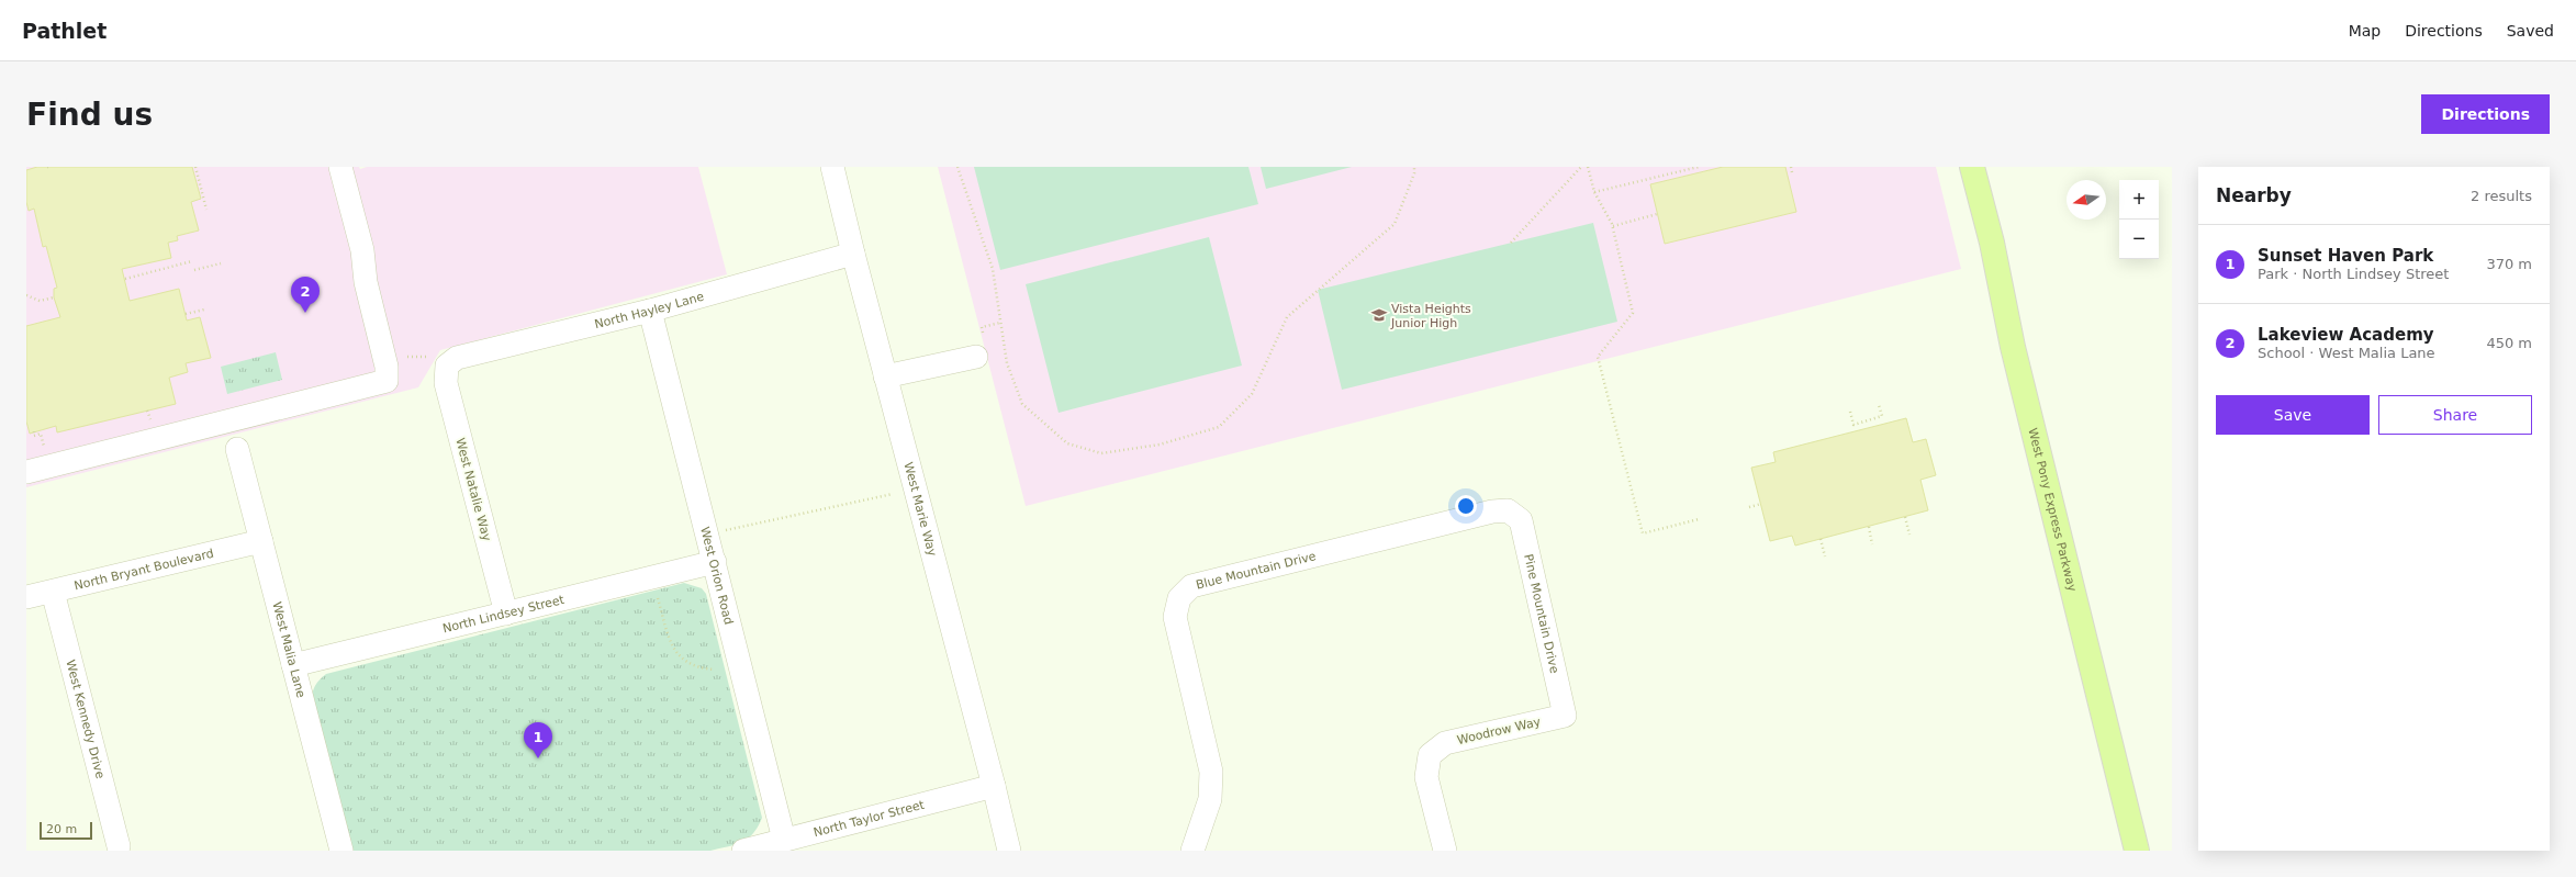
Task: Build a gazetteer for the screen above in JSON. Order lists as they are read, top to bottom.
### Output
{
  "streets": {
    "main road": ["West Pony Express Parkway"],
    "street": [
      "North Hayley Lane",
      "West Natalie Way",
      "West Marie Way",
      "North Bryant Boulevard",
      "Blue Mountain Drive",
      "West Orion Road",
      "North Lindsey Street",
      "Pine Mountain Drive",
      "West Malia Lane",
      "West Kennedy Drive",
      "Woodrow Way",
      "North Taylor Street"
    ]
  },
  "crossings": [
    ["North Hayley Lane", "West Natalie Way"],
    ["North Hayley Lane", "West Marie Way"],
    ["North Hayley Lane", "West Orion Road"],
    ["West Natalie Way", "North Lindsey Street"],
    ["West Marie Way", "North Taylor Street"],
    ["North Bryant Boulevard", "West Malia Lane"],
    ["North Bryant Boulevard", "West Kennedy Drive"],
    ["Blue Mountain Drive", "Pine Mountain Drive"],
    ["West Orion Road", "North Lindsey Street"],
    ["West Orion Road", "North Taylor Street"],
    ["North Lindsey Street", "West Malia Lane"],
    ["Pine Mountain Drive", "Woodrow Way"]
  ],
  "places": {
    "school or university": ["Vista Heights Junior High"]
  },
  "scale_bar": "20 m",
  "north": "left",
  "page": {
    "header": "Pathlet",
    "nav": ["Map", "Directions", "Saved"],
    "buttons": [
      "Directions",
      ["Save", "Share"]
    ],
    "title": "Find us",
    "heading": ["Nearby", "2 results"],
    "map_buttons": ["+", "−"],
    "list": [
      {
        "mark": "1",
        "name": "Sunset Haven Park",
        "note": "Park · North Lindsey Street",
        "value": "370 m"
      },
      {
        "mark": "2",
        "name": "Lakeview Academy",
        "note": "School · West Malia Lane",
        "value": "450 m"
      }
    ],
    "pins": ["2", "1"],
    "scale": "20 m"
  }
}
